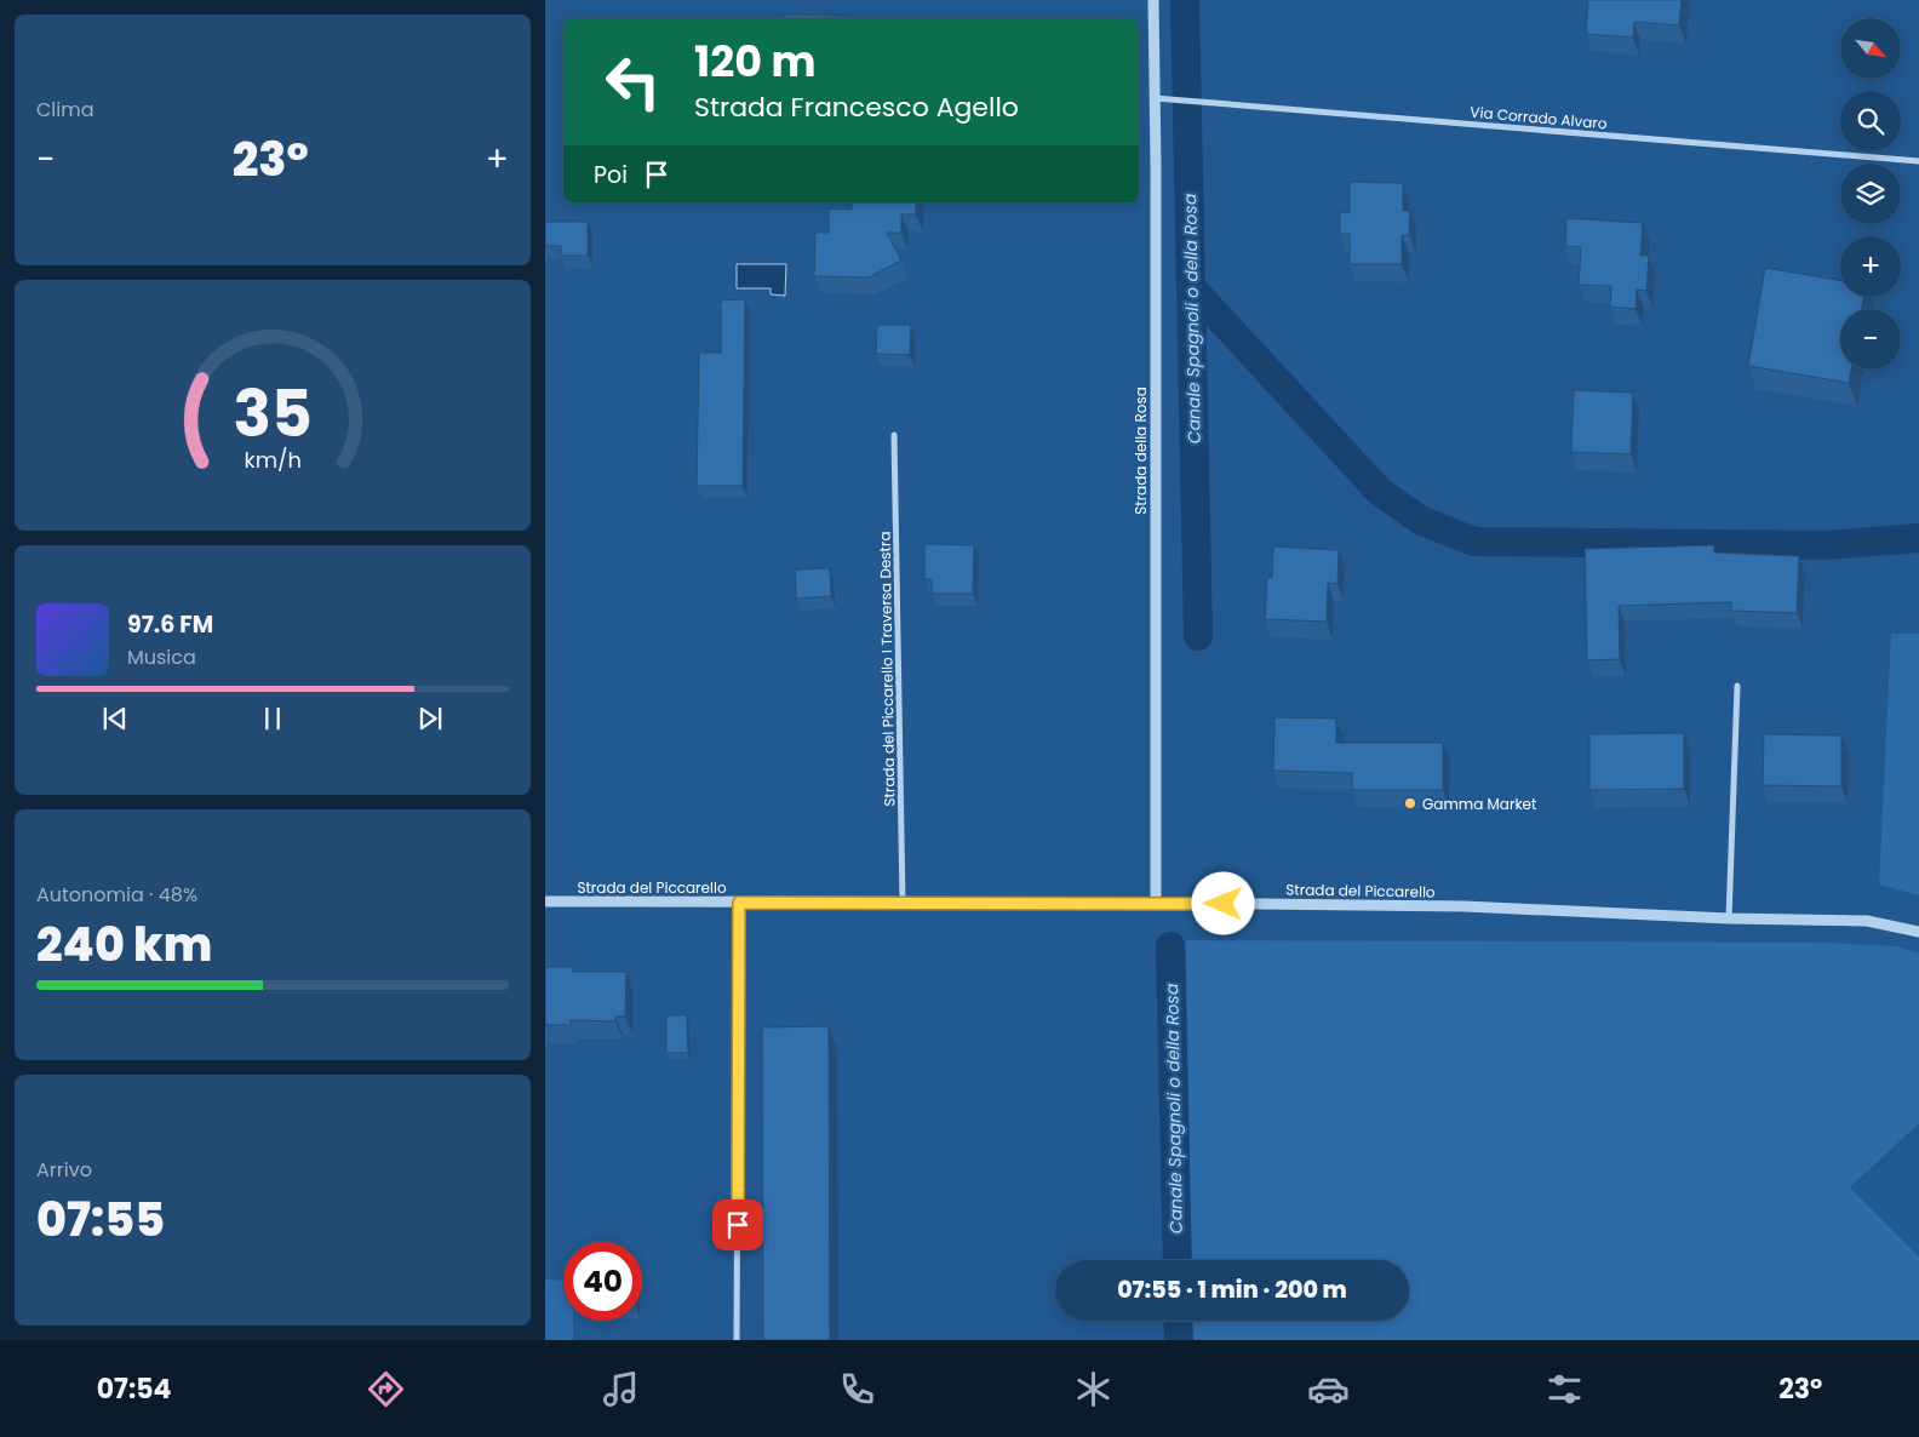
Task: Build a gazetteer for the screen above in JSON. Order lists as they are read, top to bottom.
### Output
{
  "streets": {
    "street": [
      "Via Corrado Alvaro",
      "Strada della Rosa",
      "Strada del Piccarello I Traversa Destra",
      "Strada del Piccarello"
    ]
  },
  "crossings": [
    ["Via Corrado Alvaro", "Strada della Rosa"],
    ["Strada della Rosa", "Strada del Piccarello"],
    ["Strada del Piccarello I Traversa Destra", "Strada del Piccarello"]
  ],
  "water": ["Canale Spagnoli o della Rosa"],
  "places": ["Gamma Market"],
  "north": "bottom right",
  "page": {
    "tile": [
      "Clima",
      ["Autonomia · 48%", "240 km"],
      ["Arrivo", "07:55"]
    ],
    "map_buttons": ["+", "−"],
    "turn": ["120 m", "Strada Francesco Agello"],
    "heat": ["−", "23°", "+"],
    "then": "Poi",
    "song": ["97.6 FM", "Musica"],
    "limit": "40",
    "trip": "07:55 · 1 min · 200 m",
    "tabs": ["07:54", "23°"],
    "gauge": ["35", "km/h"]
  }
}
